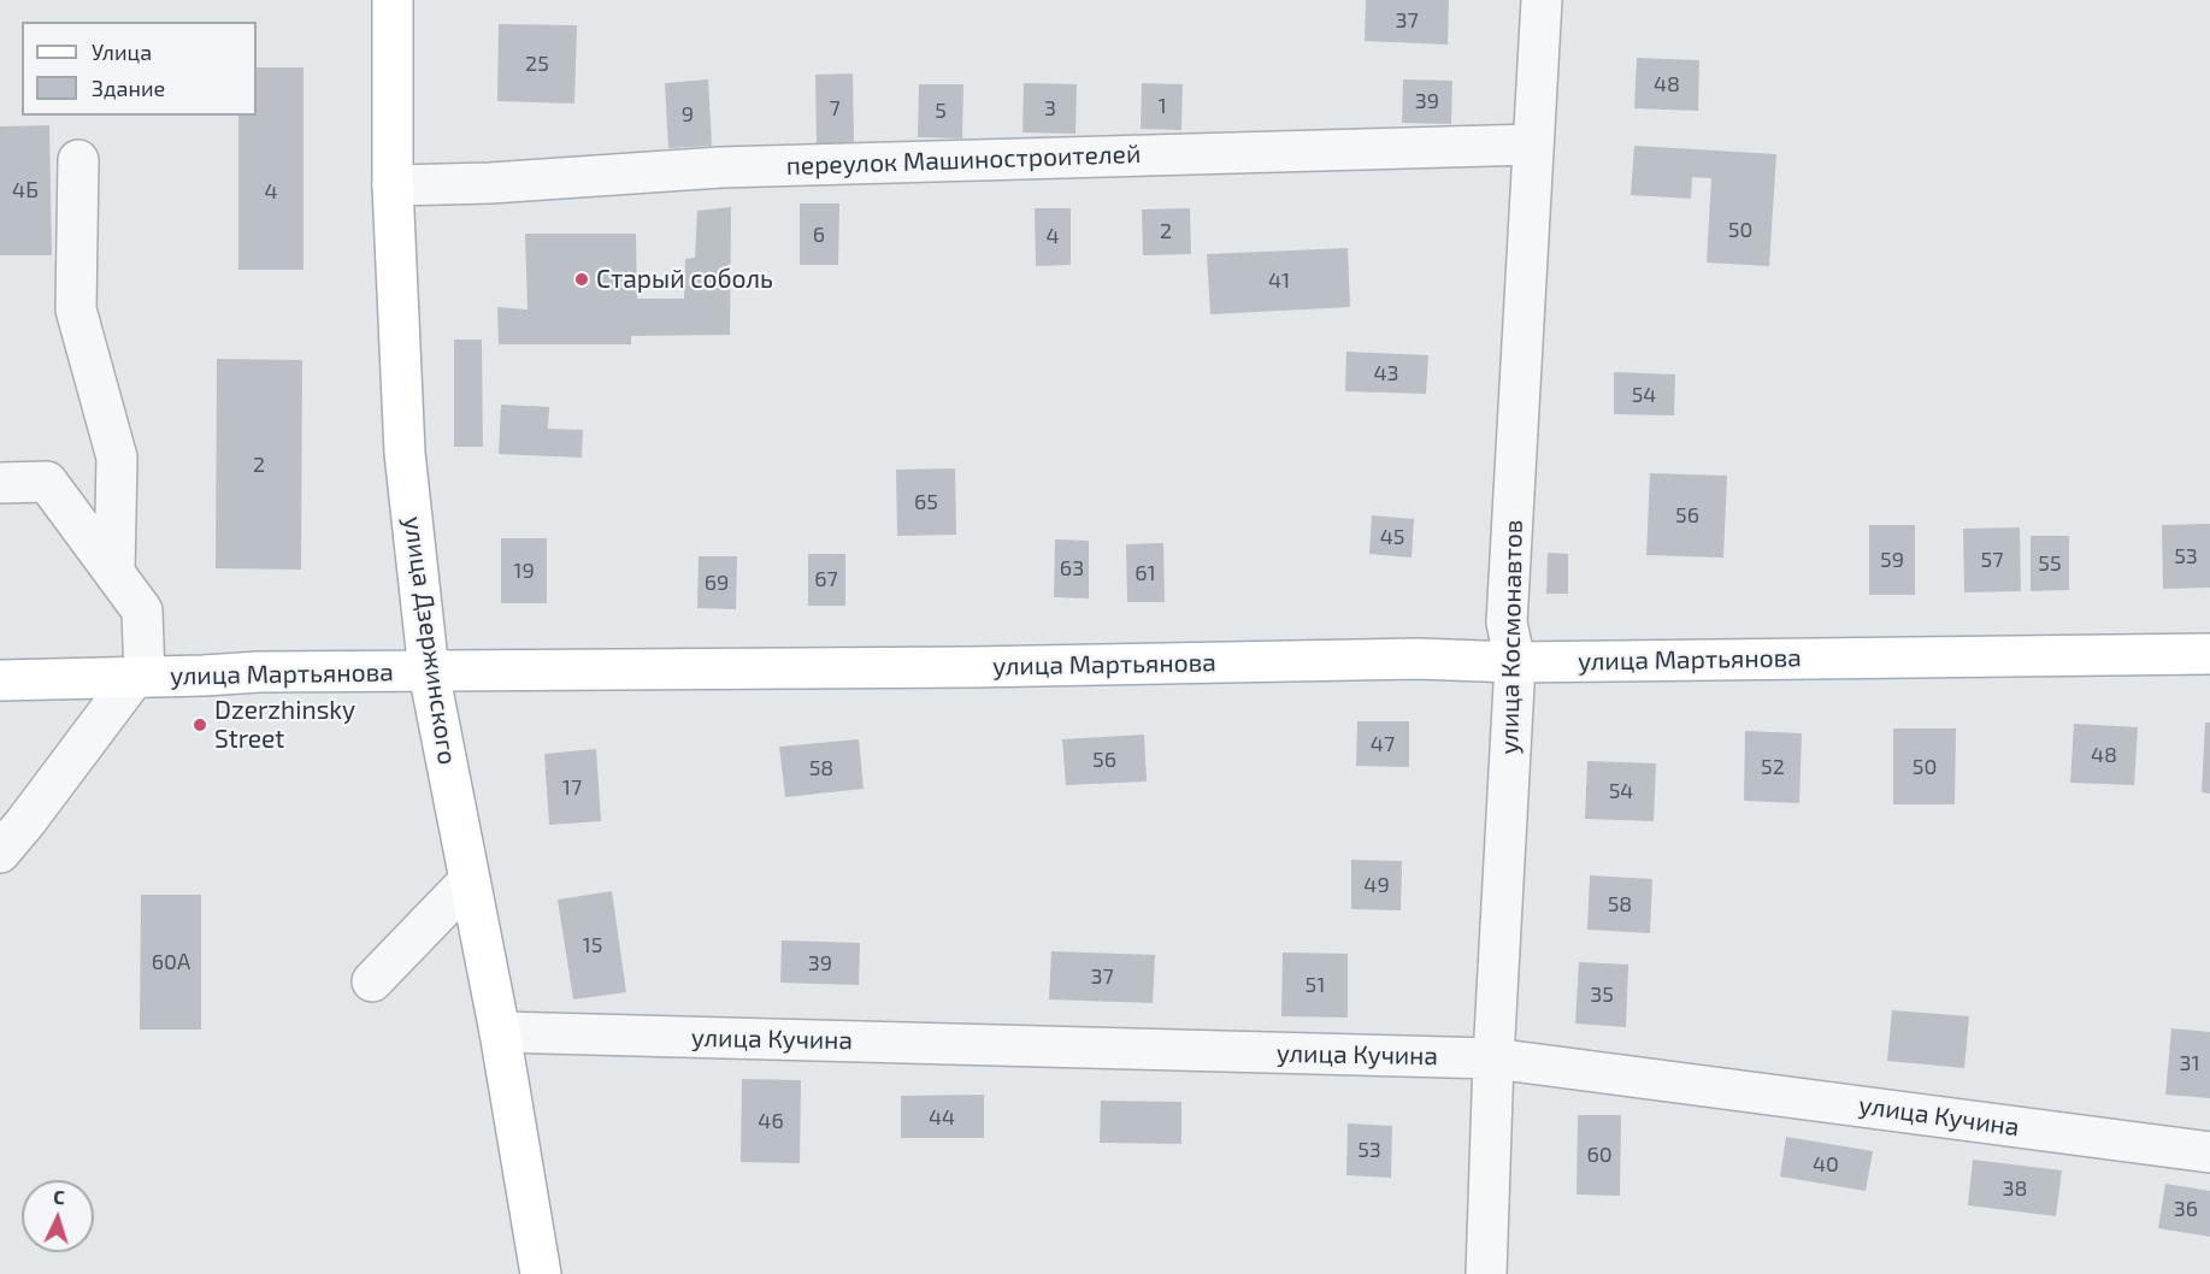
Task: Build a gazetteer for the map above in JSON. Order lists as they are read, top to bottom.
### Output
{
  "streets": {
    "main road": ["улица Дзержинского", "улица Мартьянова"],
    "street": ["переулок Машиностроителей", "улица Космонавтов", "улица Кучина"]
  },
  "crossings": [
    ["переулок Машиностроителей", "улица Космонавтов"],
    ["переулок Машиностроителей", "улица Дзержинского"],
    ["улица Космонавтов", "улица Мартьянова"],
    ["улица Космонавтов", "улица Кучина"],
    ["улица Дзержинского", "улица Мартьянова"],
    ["улица Дзержинского", "улица Кучина"]
  ],
  "places": ["Старый соболь", "Dzerzhinsky Street"],
  "house_numbers": [
    "37",
    "25",
    "48",
    "39",
    "1",
    "7",
    "3",
    "5",
    "9",
    "4Б",
    "4",
    "50",
    "2",
    "6",
    "4",
    "41",
    "43",
    "54",
    "2",
    "65",
    "56",
    "45",
    "53",
    "59",
    "57",
    "55",
    "63",
    "19",
    "61",
    "67",
    "69",
    "47",
    "48",
    "56",
    "52",
    "50",
    "58",
    "17",
    "54",
    "49",
    "58",
    "15",
    "60А",
    "39",
    "37",
    "51",
    "35",
    "31",
    "44",
    "46",
    "53",
    "60",
    "40",
    "38",
    "36"
  ],
  "legend": ["Улица", "Здание"],
  "north": "top"
}
